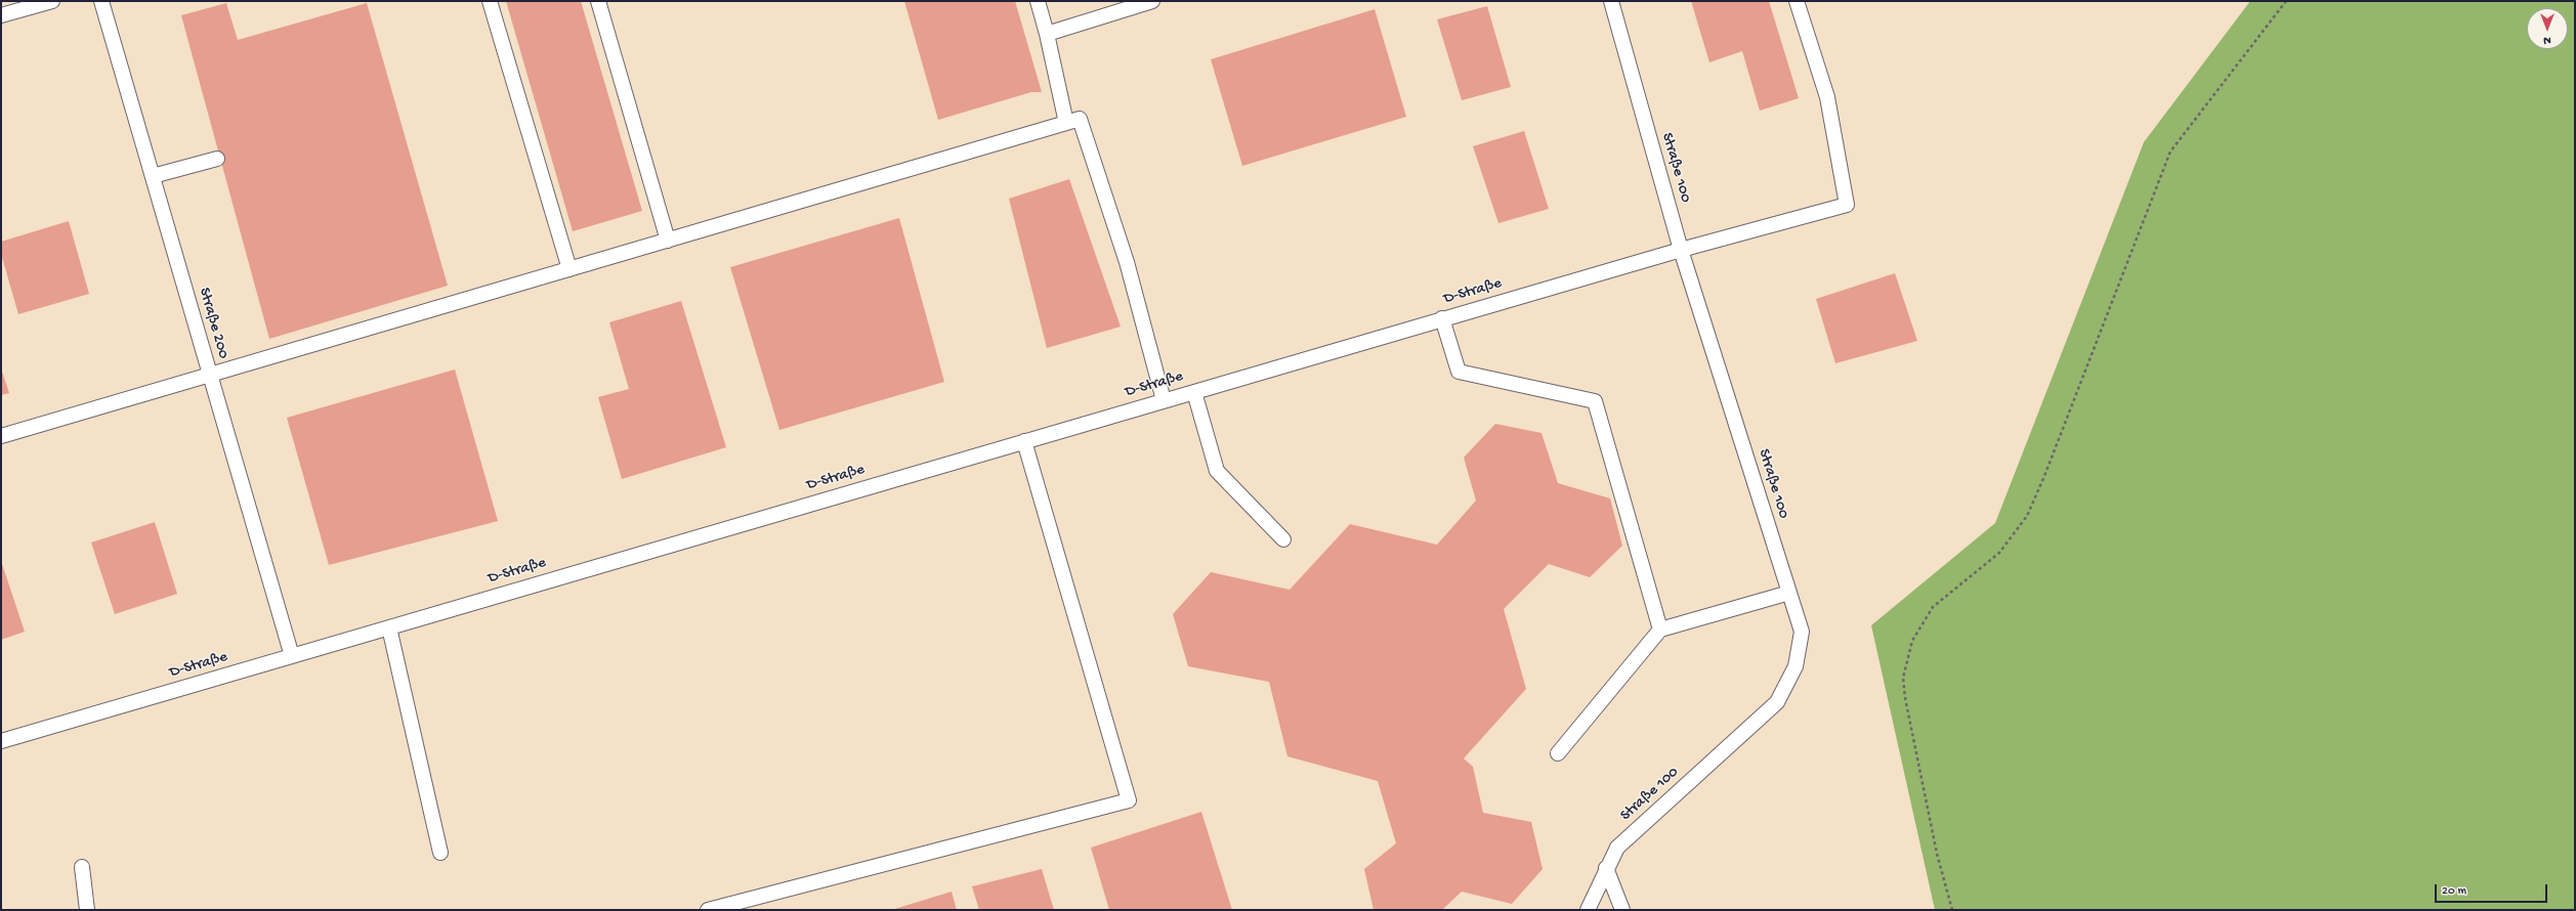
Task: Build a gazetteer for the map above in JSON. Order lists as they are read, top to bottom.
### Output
{
  "streets": {
    "lane": ["Straße 100", "D-Straße", "Straße 200"]
  },
  "crossings": [
    ["Straße 100", "D-Straße"],
    ["D-Straße", "Straße 200"]
  ],
  "scale_bar": "20 m",
  "north": "bottom"
}
